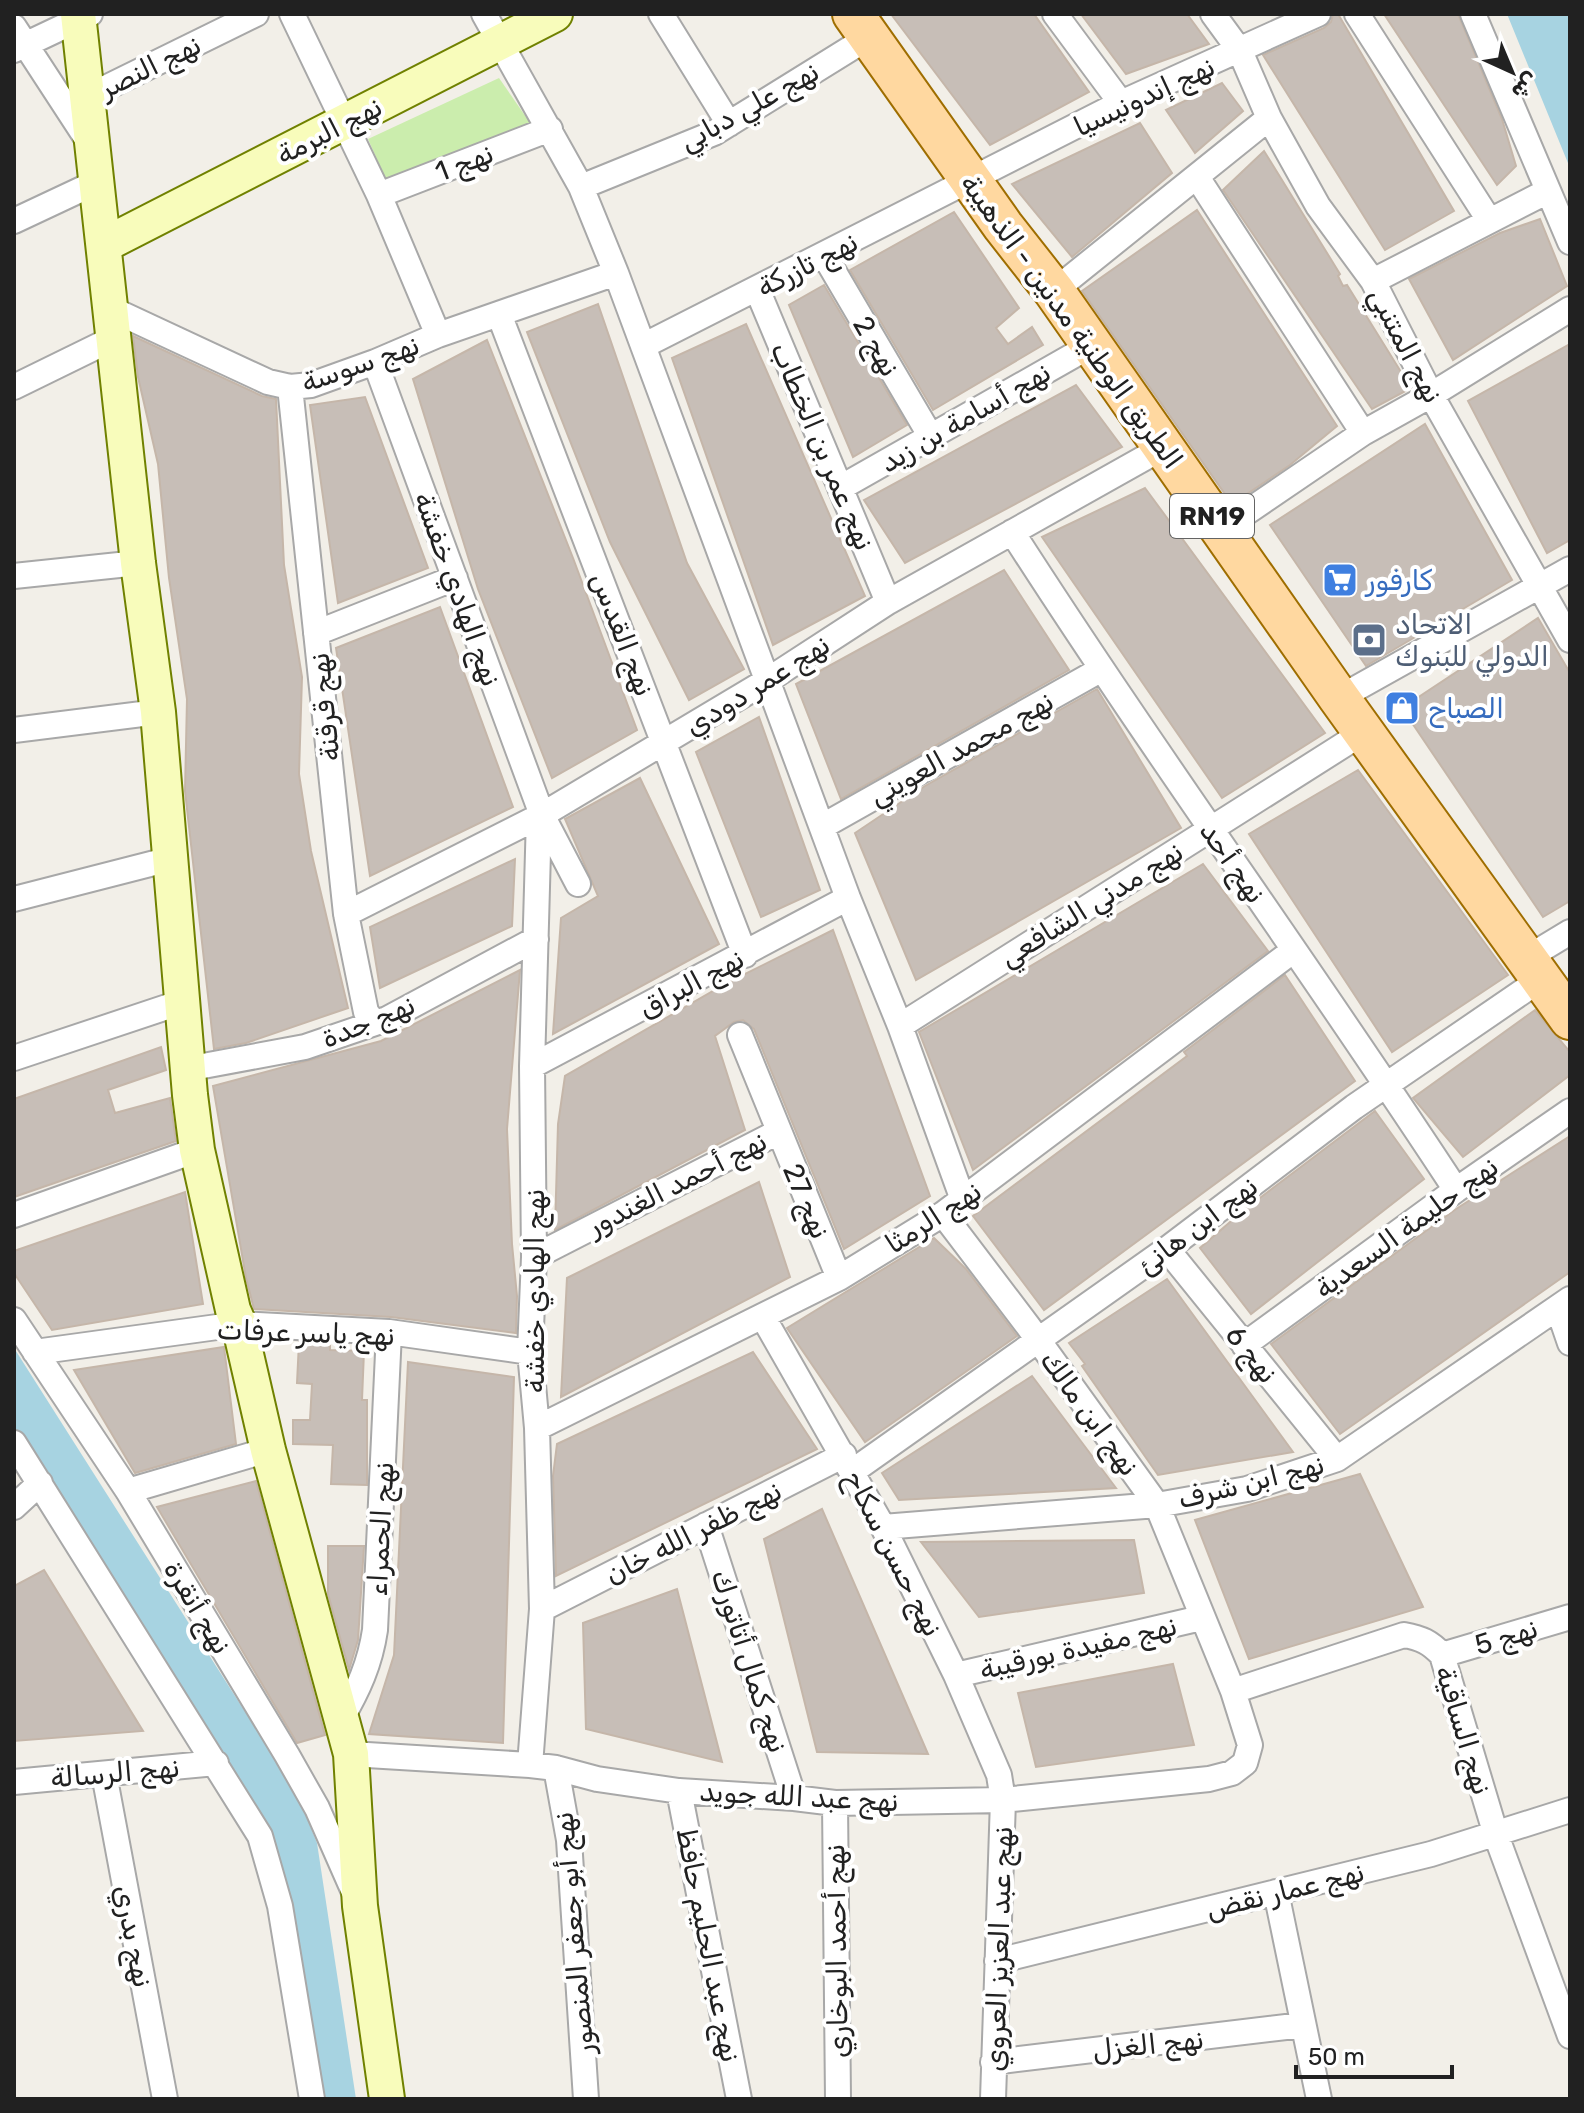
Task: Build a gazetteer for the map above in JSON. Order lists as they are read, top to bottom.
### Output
{
  "streets": {
    "main road": ["نهج البرمة", "الطريق الوطنية مدنين - الذهيبة", "RN19"],
    "street": [
      "نهج النصر",
      "نهج إندونيسيا",
      "نهج علي دبابي",
      "نهج 1",
      "نهج تازركة",
      "نهج المتنبي",
      "نهج 2",
      "نهج سوسة",
      "نهج أسامة بن زيد",
      "نهج عمر بن الخطاب",
      "نهج الهادي خفشة",
      "نهج القدس",
      "نهج عمر دودي",
      "نهج قرقنة",
      "نهج محمد العويني",
      "نهج أحد",
      "نهج مدني الشافعي",
      "نهج البراق",
      "نهج جدة",
      "نهج أحمد الغندور",
      "نهج 27",
      "نهج الرمثا",
      "نهج ابن هانئ",
      "نهج حليمة السعدية",
      "نهج ياسر عرفات",
      "نهج 6",
      "نهج ابن مالك",
      "نهج ابن شرف",
      "نهج الحمراء",
      "نهج ظفر الله خان",
      "نهج حسن سكاح",
      "نهج أنقرة",
      "نهج 5",
      "نهج مفيدة بورقيبة",
      "نهج كمال أتاتورك",
      "نهج الساقية",
      "نهج الرسالة",
      "نهج عبد الله جويد",
      "نهج عمار نقض",
      "نهج أبو جعفر المنصور",
      "نهج بدري",
      "نهج عبد الحليم حافظ",
      "نهج عبد العزيز العروي",
      "نهج أحمد البوخاري",
      "نهج الغزل"
    ]
  },
  "crossings": [
    ["نهج إندونيسيا", "نهج تازركة"],
    ["نهج إندونيسيا", "الطريق الوطنية مدنين - الذهيبة"],
    ["نهج إندونيسيا", "نهج المتنبي"],
    ["نهج علي دبابي", "الطريق الوطنية مدنين - الذهيبة"],
    ["نهج علي دبابي", "نهج ابن مالك"],
    ["نهج البرمة", "نهج ابن مالك"],
    ["نهج 1", "نهج ابن مالك"],
    ["نهج تازركة", "الطريق الوطنية مدنين - الذهيبة"],
    ["نهج تازركة", "نهج 2"],
    ["نهج تازركة", "نهج عمر بن الخطاب"],
    ["نهج تازركة", "نهج ابن مالك"],
    ["الطريق الوطنية مدنين - الذهيبة", "نهج أسامة بن زيد"],
    ["الطريق الوطنية مدنين - الذهيبة", "نهج عمر دودي"],
    ["الطريق الوطنية مدنين - الذهيبة", "نهج مدني الشافعي"],
    ["الطريق الوطنية مدنين - الذهيبة", "نهج ابن هانئ"],
    ["نهج 2", "نهج أسامة بن زيد"],
    ["نهج سوسة", "نهج الهادي خفشة"],
    ["نهج سوسة", "نهج القدس"],
    ["نهج سوسة", "نهج قرقنة"],
    ["نهج سوسة", "نهج ابن مالك"],
    ["نهج أسامة بن زيد", "نهج عمر بن الخطاب"],
    ["نهج عمر بن الخطاب", "نهج عمر دودي"],
    ["نهج الهادي خفشة", "نهج عمر دودي"],
    ["نهج الهادي خفشة", "نهج البراق"],
    ["نهج الهادي خفشة", "نهج جدة"],
    ["نهج الهادي خفشة", "نهج أحمد الغندور"],
    ["نهج الهادي خفشة", "نهج الرمثا"],
    ["نهج الهادي خفشة", "نهج ياسر عرفات"],
    ["نهج الهادي خفشة", "نهج ظفر الله خان"],
    ["نهج الهادي خفشة", "نهج عبد الله جويد"],
    ["نهج القدس", "نهج عمر دودي"],
    ["نهج القدس", "نهج البراق"],
    ["نهج عمر دودي", "نهج قرقنة"],
    ["نهج عمر دودي", "نهج أحد"],
    ["نهج عمر دودي", "نهج ابن مالك"],
    ["نهج قرقنة", "نهج جدة"],
    ["نهج محمد العويني", "نهج أحد"],
    ["نهج محمد العويني", "نهج ابن مالك"],
    ["نهج أحد", "نهج مدني الشافعي"],
    ["نهج أحد", "نهج الرمثا"],
    ["نهج أحد", "نهج ابن هانئ"],
    ["نهج أحد", "نهج حليمة السعدية"],
    ["نهج مدني الشافعي", "نهج ابن مالك"],
    ["نهج البراق", "نهج ابن مالك"],
    ["نهج أحمد الغندور", "نهج 27"],
    ["نهج 27", "نهج الرمثا"],
    ["نهج الرمثا", "نهج ابن مالك"],
    ["نهج الرمثا", "نهج حسن سكاح"],
    ["نهج ابن هانئ", "نهج 6"],
    ["نهج ابن هانئ", "نهج ابن مالك"],
    ["نهج ابن هانئ", "نهج ظفر الله خان"],
    ["نهج ابن هانئ", "نهج حسن سكاح"],
    ["نهج حليمة السعدية", "نهج 6"],
    ["نهج ياسر عرفات", "نهج الحمراء"],
    ["نهج ياسر عرفات", "نهج أنقرة"],
    ["نهج 6", "نهج ابن شرف"],
    ["نهج ابن مالك", "نهج ابن شرف"],
    ["نهج ابن مالك", "نهج مفيدة بورقيبة"],
    ["نهج ابن مالك", "نهج الساقية"],
    ["نهج ابن مالك", "نهج عبد الله جويد"],
    ["نهج ابن شرف", "نهج حسن سكاح"],
    ["نهج ظفر الله خان", "نهج حسن سكاح"],
    ["نهج ظفر الله خان", "نهج كمال أتاتورك"],
    ["نهج حسن سكاح", "نهج مفيدة بورقيبة"],
    ["نهج حسن سكاح", "نهج عبد الله جويد"],
    ["نهج حسن سكاح", "نهج عبد العزيز العروي"],
    ["نهج 5", "نهج الساقية"],
    ["نهج كمال أتاتورك", "نهج عبد الله جويد"],
    ["نهج الساقية", "نهج عمار نقض"],
    ["نهج الرسالة", "نهج بدري"],
    ["نهج عبد الله جويد", "نهج أبو جعفر المنصور"],
    ["نهج عبد الله جويد", "نهج عبد الحليم حافظ"],
    ["نهج عبد الله جويد", "نهج عبد العزيز العروي"],
    ["نهج عبد الله جويد", "نهج أحمد البوخاري"],
    ["نهج عمار نقض", "نهج عبد العزيز العروي"],
    ["نهج عبد العزيز العروي", "نهج الغزل"]
  ],
  "places": {
    "supermarket": ["كارفور"],
    "bank": ["الاتحاد الدولي للبنوك"],
    "shop": ["الصباح"]
  },
  "scale_bar": "50 m",
  "north": "bottom right"
}
